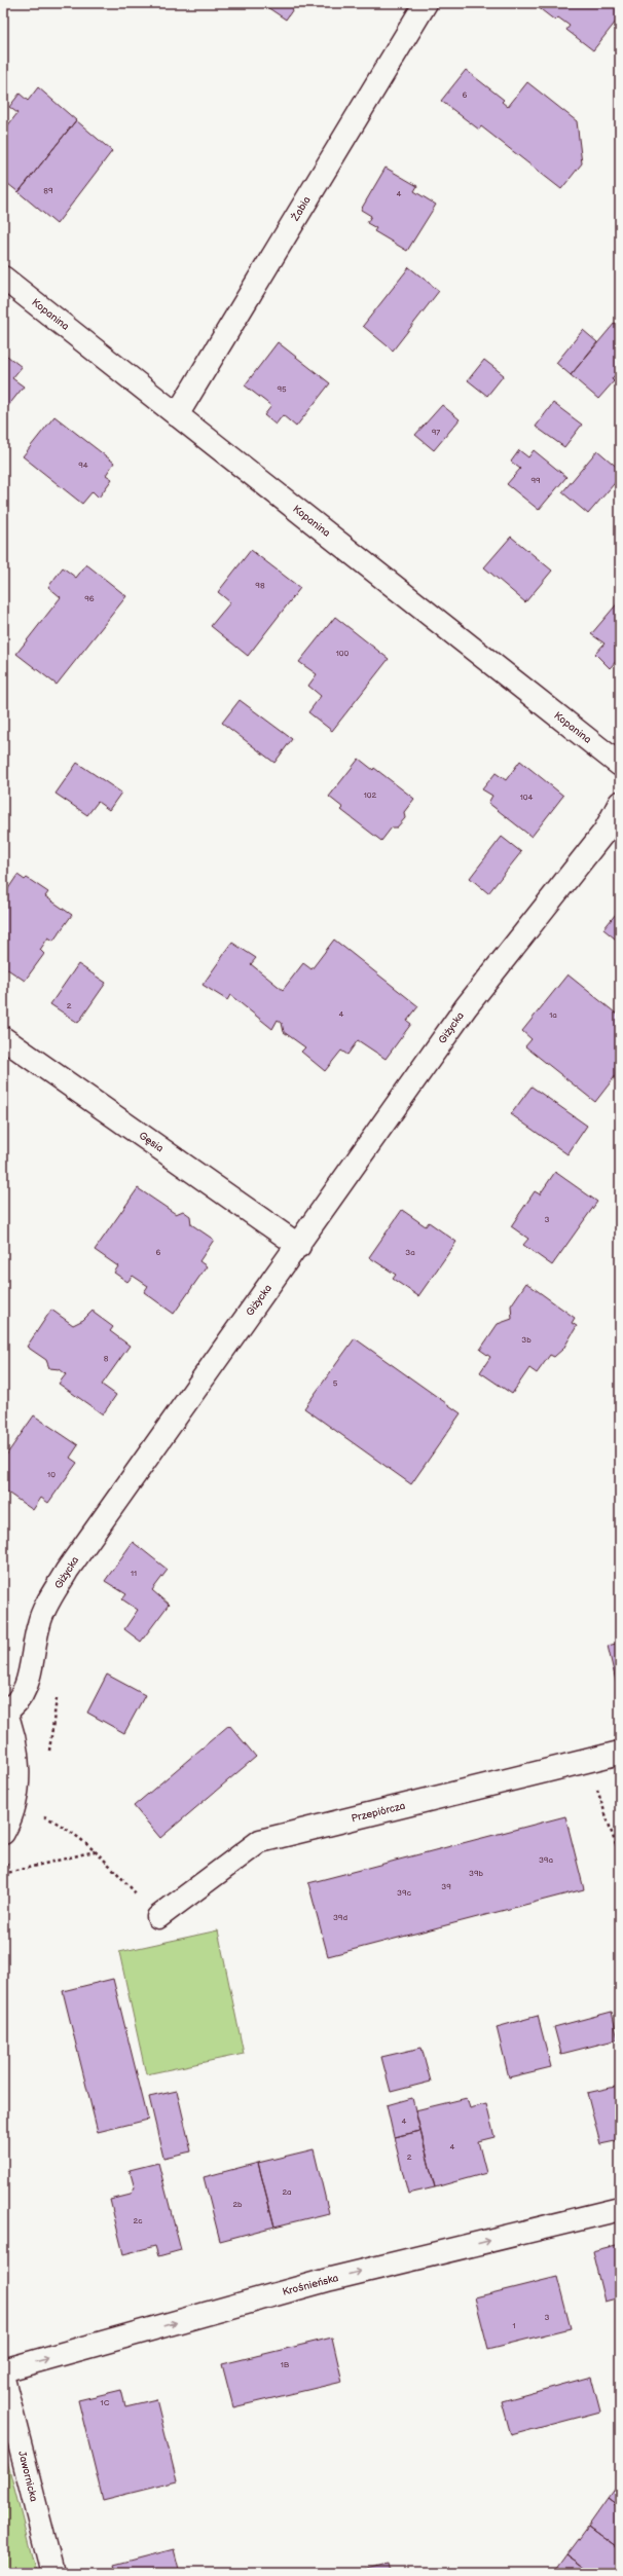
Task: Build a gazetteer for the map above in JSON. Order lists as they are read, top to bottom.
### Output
{
  "streets": {
    "street": [
      "Żabia",
      "Kopanina",
      "Giżycka",
      "Gęsia",
      "Przepiórcza",
      "Krośnieńska",
      "Jawornicka"
    ]
  },
  "crossings": [
    ["Żabia", "Kopanina"],
    ["Giżycka", "Gęsia"]
  ],
  "one_way": ["Krośnieńska"],
  "house_numbers": [
    "6",
    "89",
    "4",
    "95",
    "97",
    "94",
    "99",
    "98",
    "96",
    "100",
    "102",
    "104",
    "2",
    "4",
    "1a",
    "3",
    "6",
    "3a",
    "3b",
    "8",
    "5",
    "10",
    "11",
    "39a",
    "39b",
    "39",
    "39c",
    "39d",
    "4",
    "4",
    "2",
    "2a",
    "2b",
    "2c",
    "3",
    "1",
    "1B",
    "1C"
  ]
}
